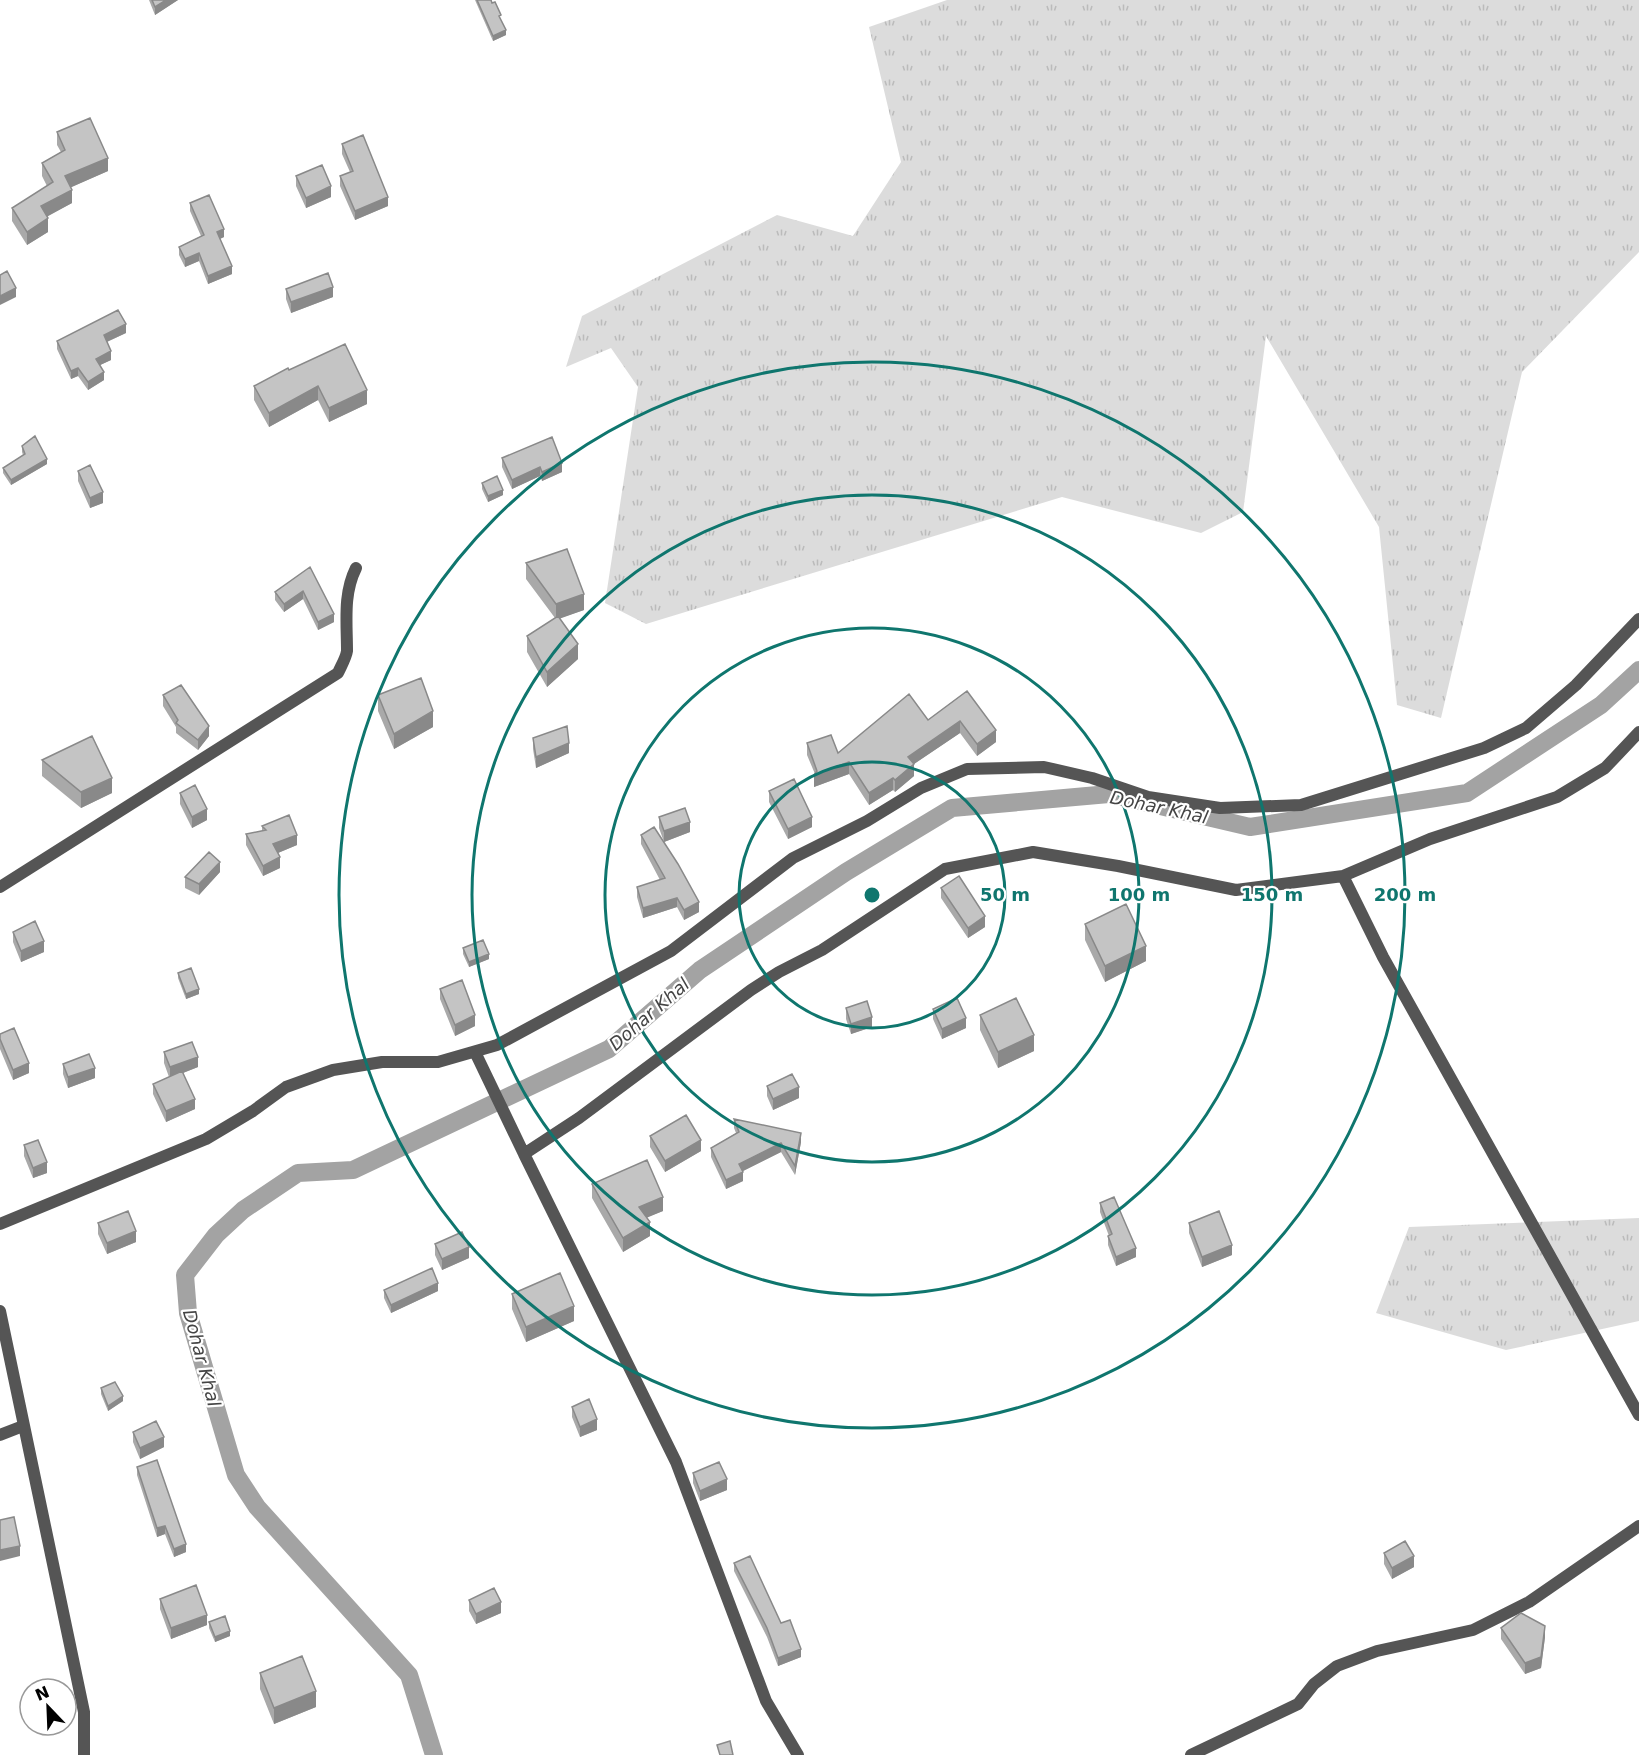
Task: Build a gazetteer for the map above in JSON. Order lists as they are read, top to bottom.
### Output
{
  "water": ["Dohar Khal"],
  "north": "top left",
  "rings": [
    "50 m",
    "100 m",
    "150 m",
    "200 m"
  ]
}
